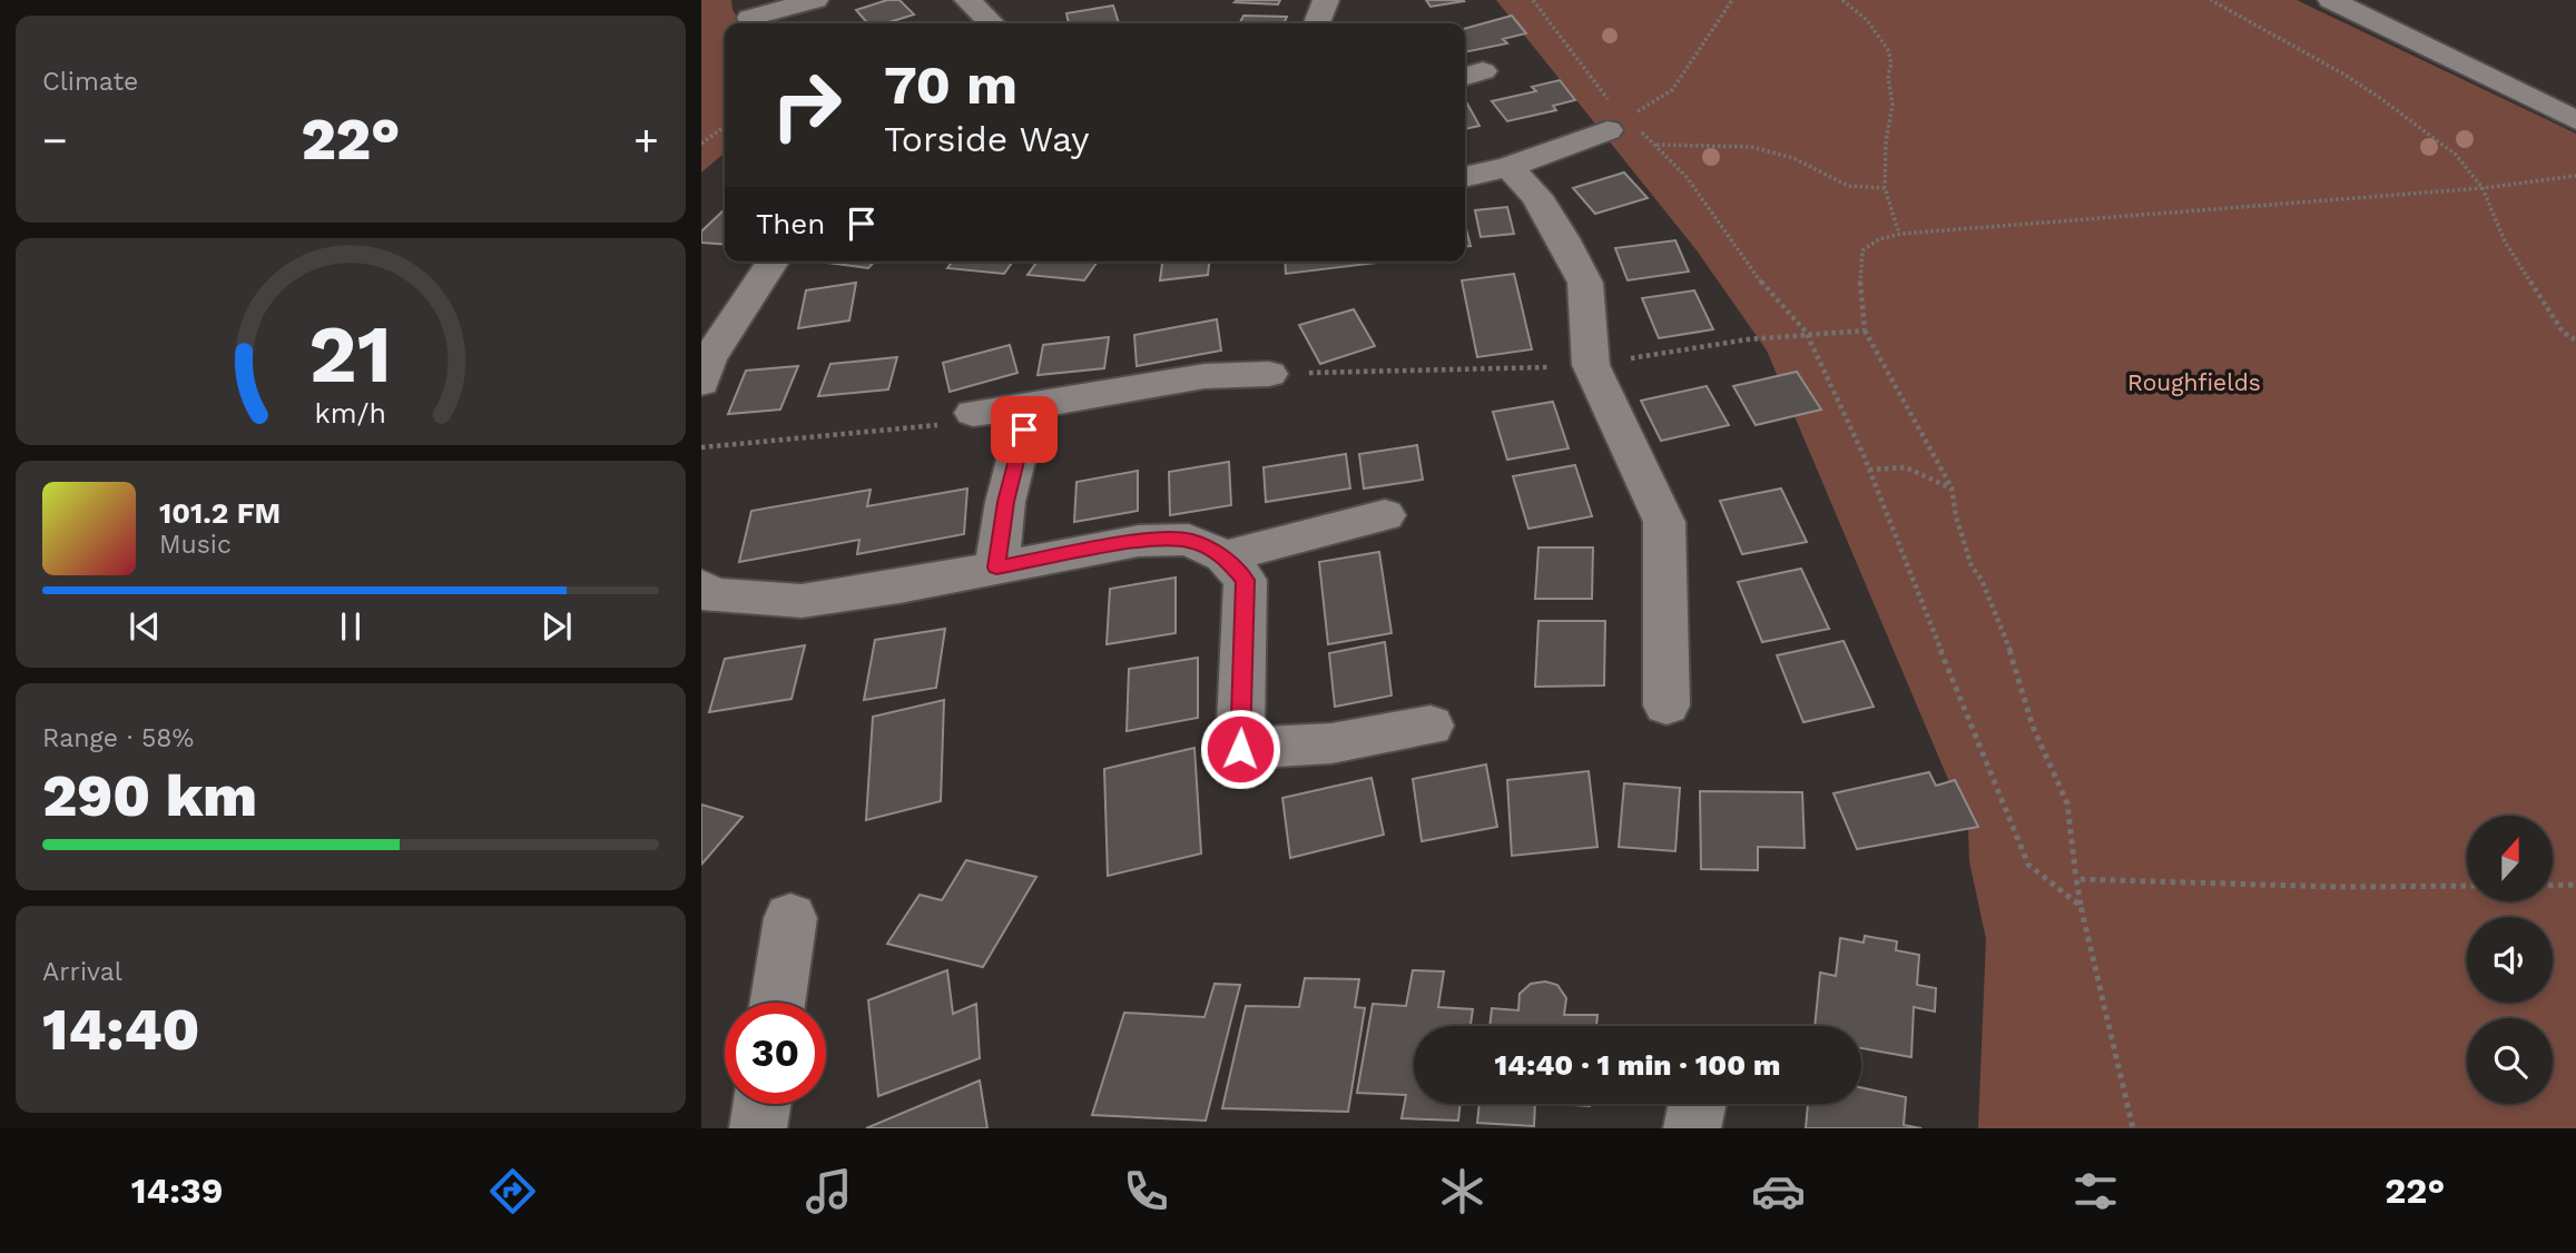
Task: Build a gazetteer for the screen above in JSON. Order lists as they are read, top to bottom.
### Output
{
  "parks": ["Roughfields"],
  "north": "top",
  "page": {
    "tile": [
      "Climate",
      ["Range · 58%", "290 km"],
      ["Arrival", "14:40"]
    ],
    "turn": ["70 m", "Torside Way"],
    "heat": ["−", "22°", "+"],
    "then": "Then",
    "song": ["101.2 FM", "Music"],
    "limit": "30",
    "trip": "14:40 · 1 min · 100 m",
    "tabs": ["14:39", "22°"],
    "gauge": ["21", "km/h"]
  }
}
